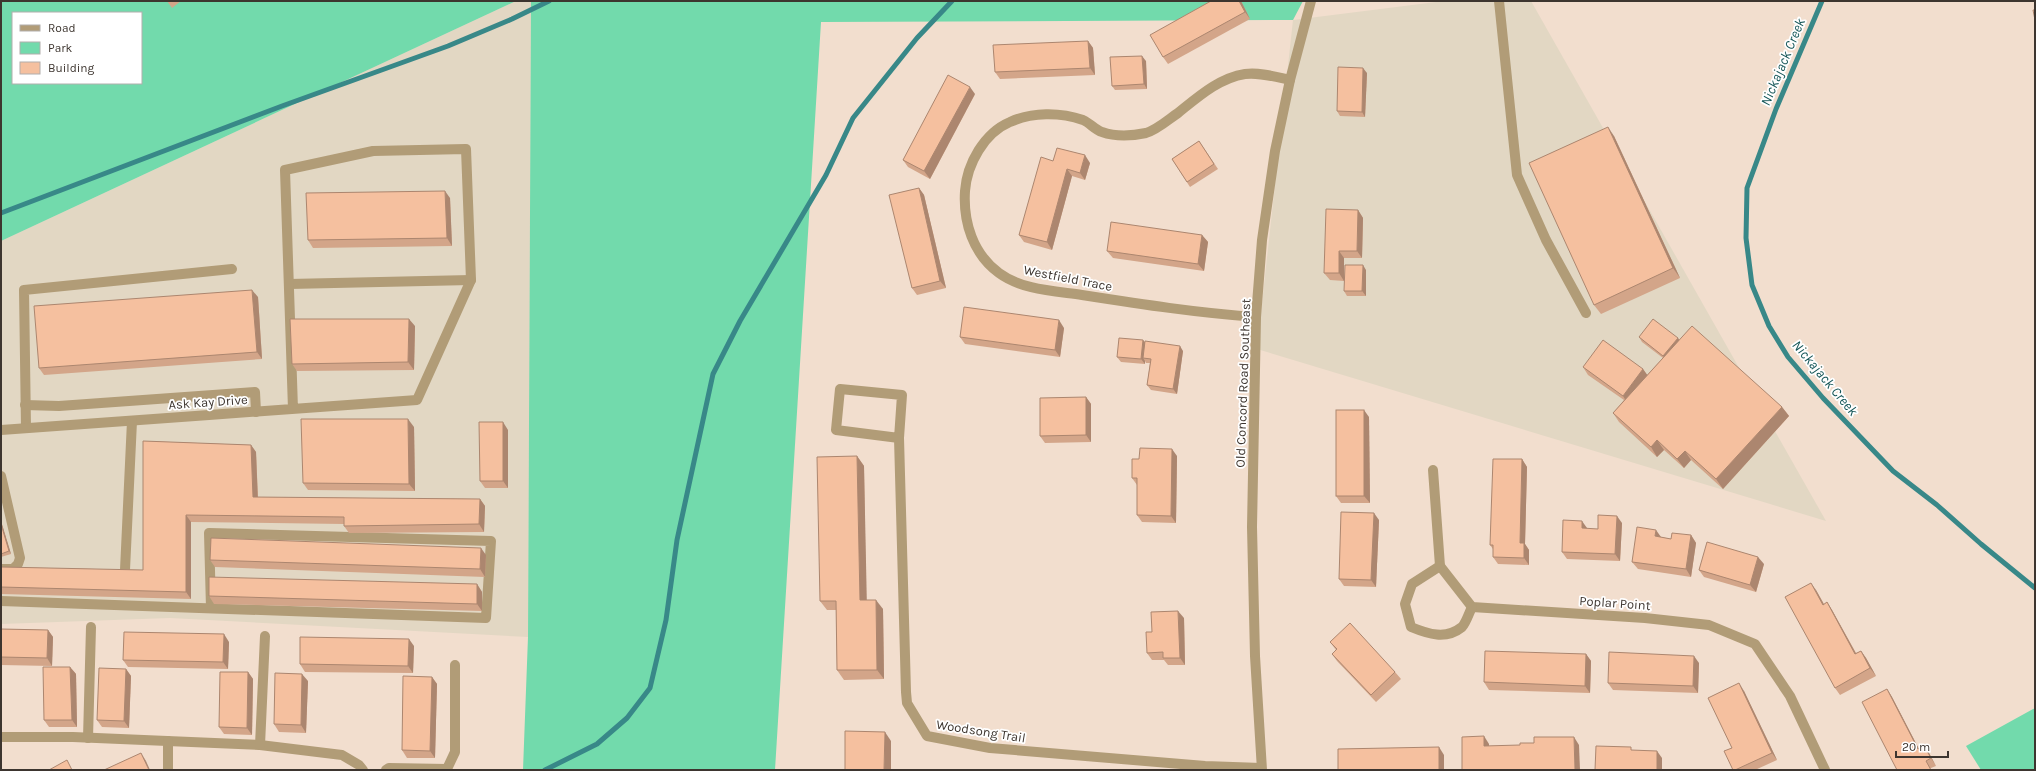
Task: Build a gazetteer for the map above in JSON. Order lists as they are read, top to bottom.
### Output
{
  "streets": {
    "street": [
      "Westfield Trace",
      "Old Concord Road Southeast",
      "Ask Kay Drive",
      "Poplar Point",
      "Woodsong Trail"
    ]
  },
  "crossings": [
    ["Westfield Trace", "Old Concord Road Southeast"],
    ["Old Concord Road Southeast", "Woodsong Trail"]
  ],
  "water": ["Nickajack Creek"],
  "legend": ["Road", "Park", "Building"],
  "scale_bar": "20 m"
}
